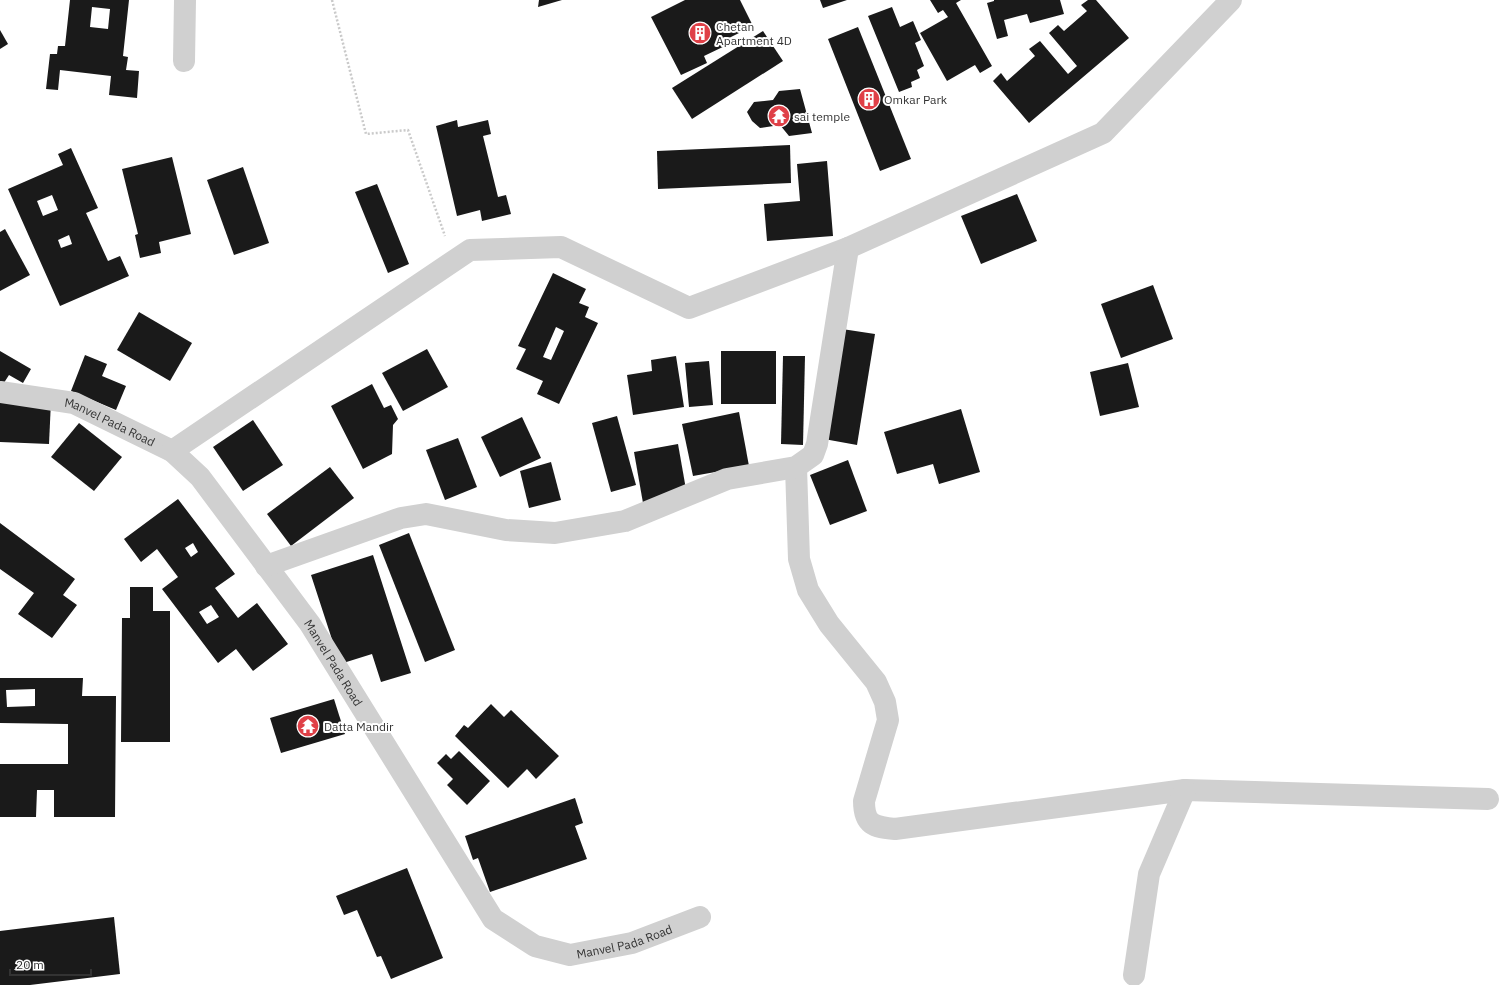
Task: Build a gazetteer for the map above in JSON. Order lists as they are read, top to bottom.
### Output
{
  "streets": {
    "street": ["Manvel Pada Road"]
  },
  "places": {
    "building": ["Chetan Apartment 4D", "Omkar Park"],
    "temple": ["sai temple", "Datta Mandir"]
  },
  "scale_bar": "20 m"
}
